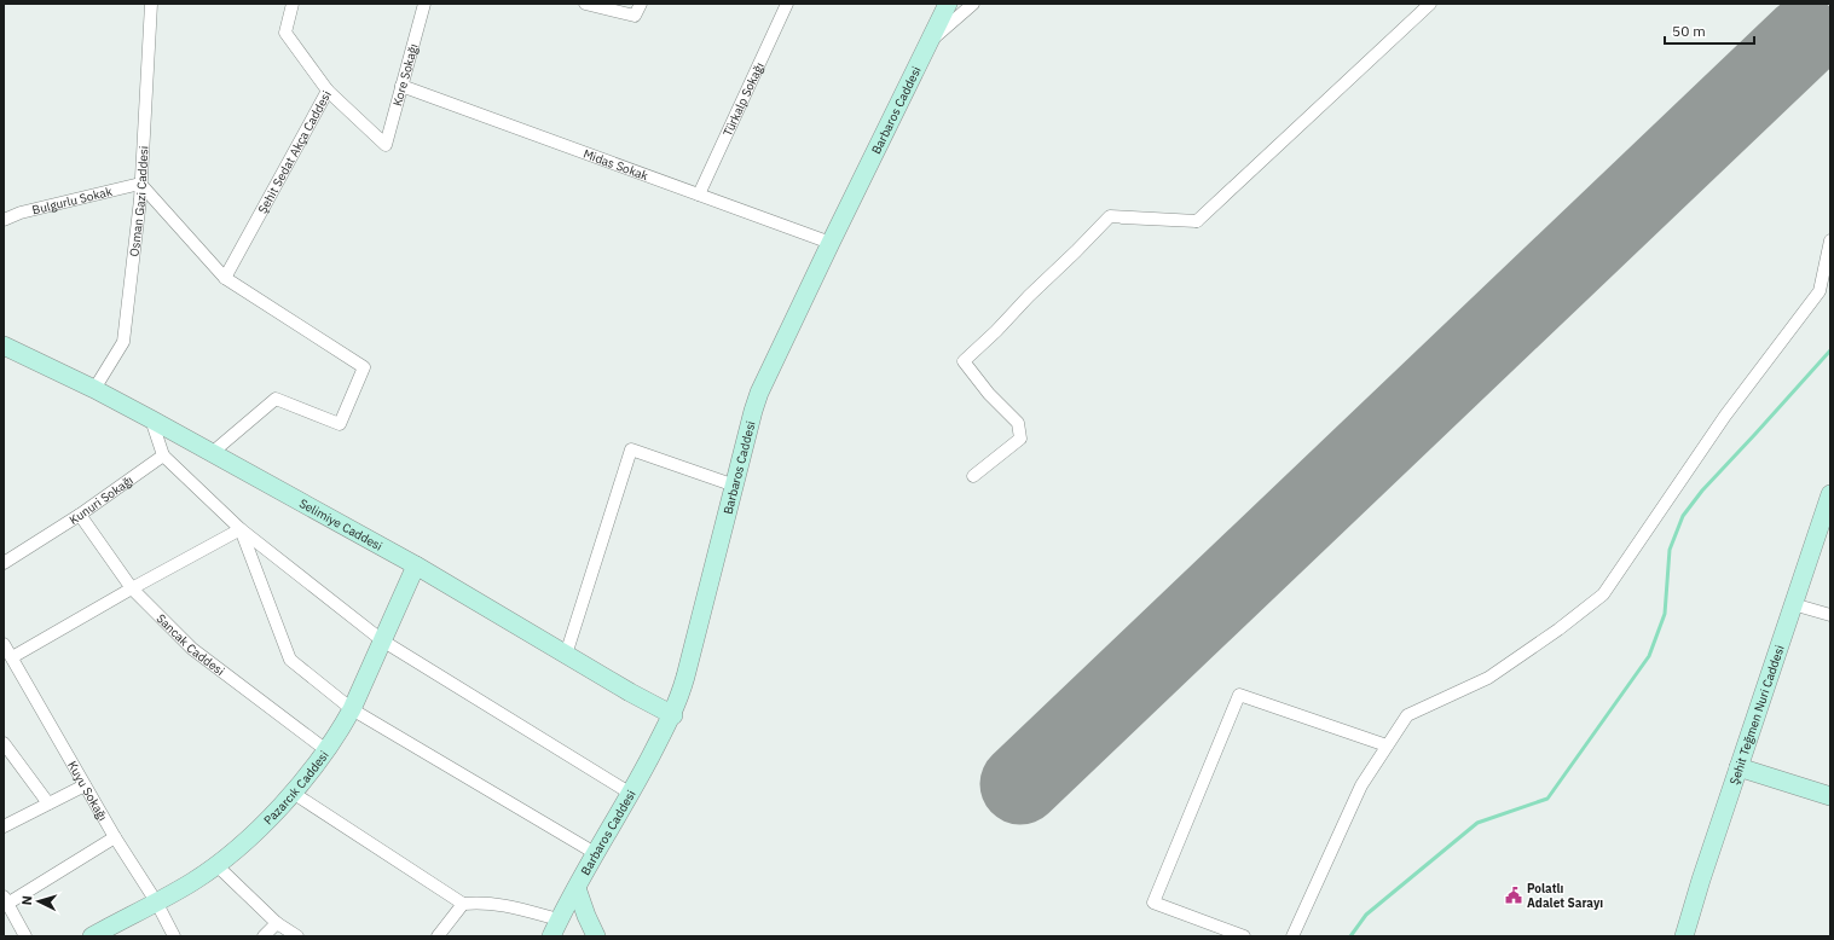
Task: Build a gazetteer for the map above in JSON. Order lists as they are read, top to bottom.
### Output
{
  "streets": {
    "street": [
      "Kore Sokağı",
      "Türkalp Sokağı",
      "Barbaros Caddesi",
      "Şehit Sedat Akça Caddesi",
      "Midas Sokak",
      "Bulgurlu Sokak",
      "Osman Gazi Caddesi",
      "Kunuri Sokağı",
      "Selimiye Caddesi",
      "Sancak Caddesi",
      "Şehit Teğmen Nuri Caddesi",
      "Pazarcık Caddesi",
      "Kuyu Sokağı"
    ]
  },
  "crossings": [
    ["Kore Sokağı", "Şehit Sedat Akça Caddesi"],
    ["Kore Sokağı", "Midas Sokak"],
    ["Türkalp Sokağı", "Midas Sokak"],
    ["Barbaros Caddesi", "Midas Sokak"],
    ["Barbaros Caddesi", "Selimiye Caddesi"],
    ["Bulgurlu Sokak", "Osman Gazi Caddesi"],
    ["Osman Gazi Caddesi", "Selimiye Caddesi"],
    ["Kunuri Sokağı", "Sancak Caddesi"],
    ["Selimiye Caddesi", "Pazarcık Caddesi"],
    ["Sancak Caddesi", "Pazarcık Caddesi"],
    ["Pazarcık Caddesi", "Kuyu Sokağı"]
  ],
  "places": {
    "public building": ["Polatlı Adalet Sarayı"]
  },
  "scale_bar": "50 m",
  "north": "left"
}
